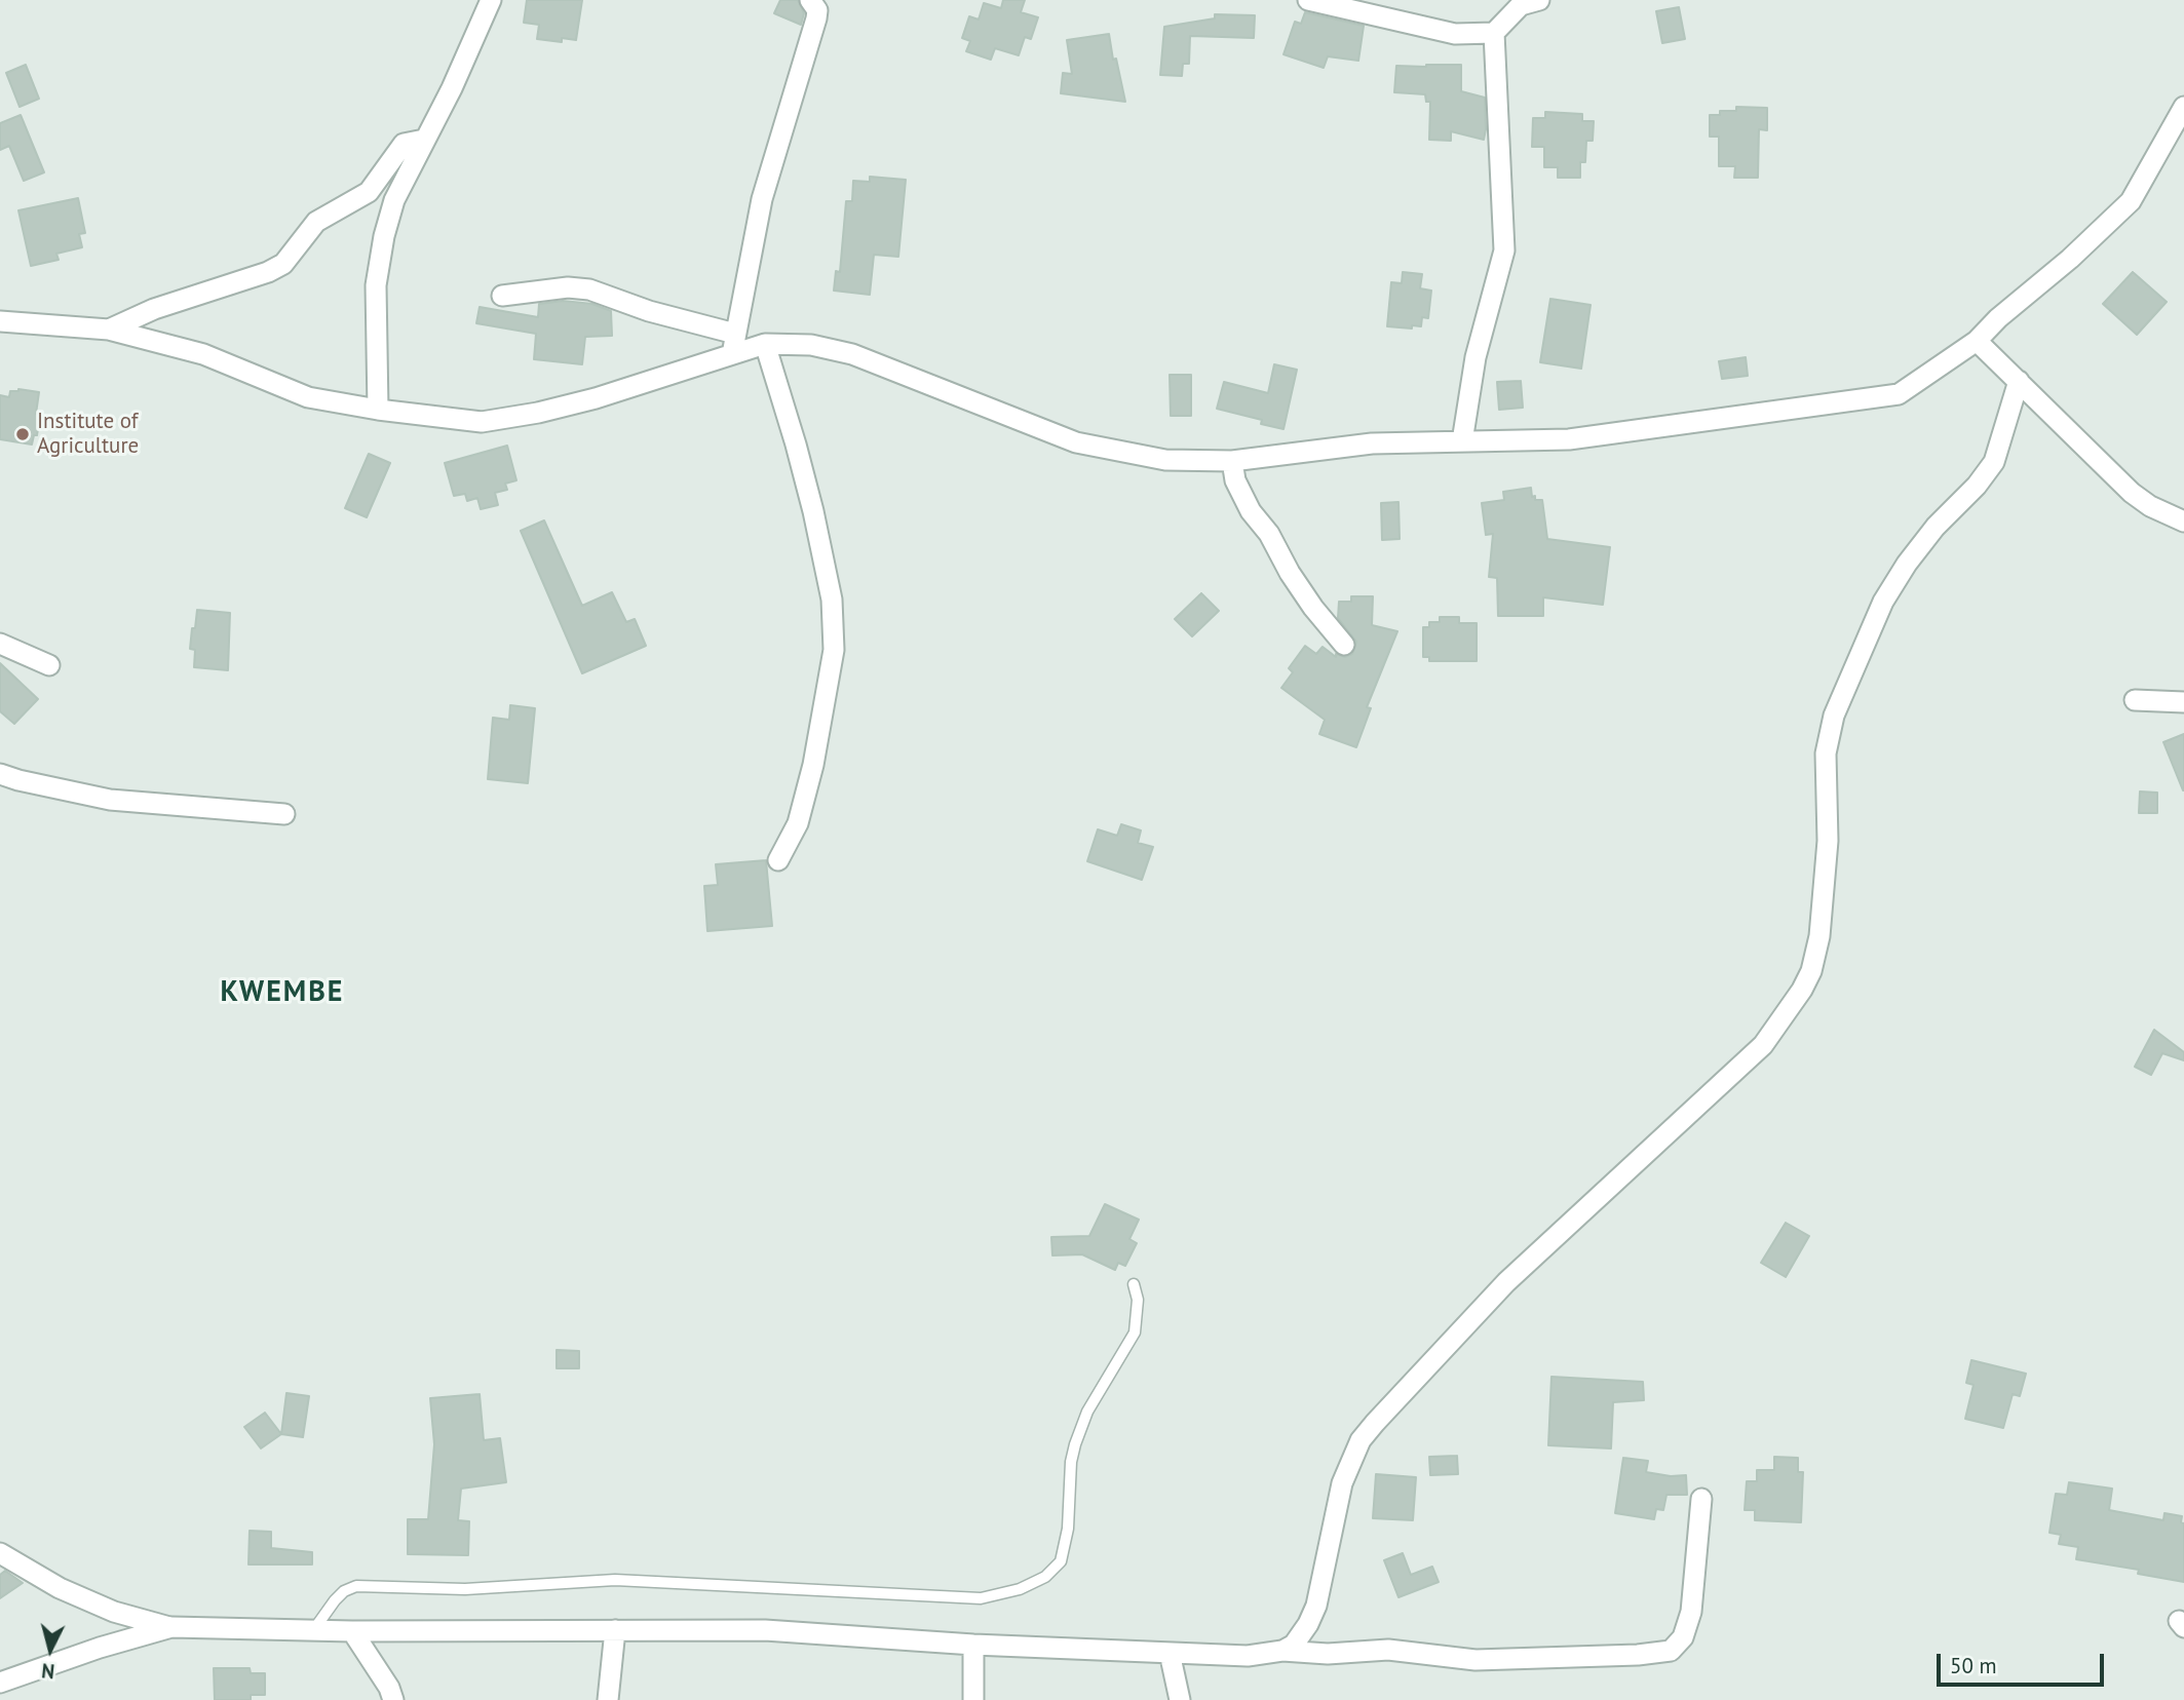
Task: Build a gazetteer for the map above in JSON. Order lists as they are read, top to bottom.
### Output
{
  "districts": ["KWEMBE"],
  "places": ["Institute of Agriculture"],
  "scale_bar": "50 m",
  "north": "bottom"
}
